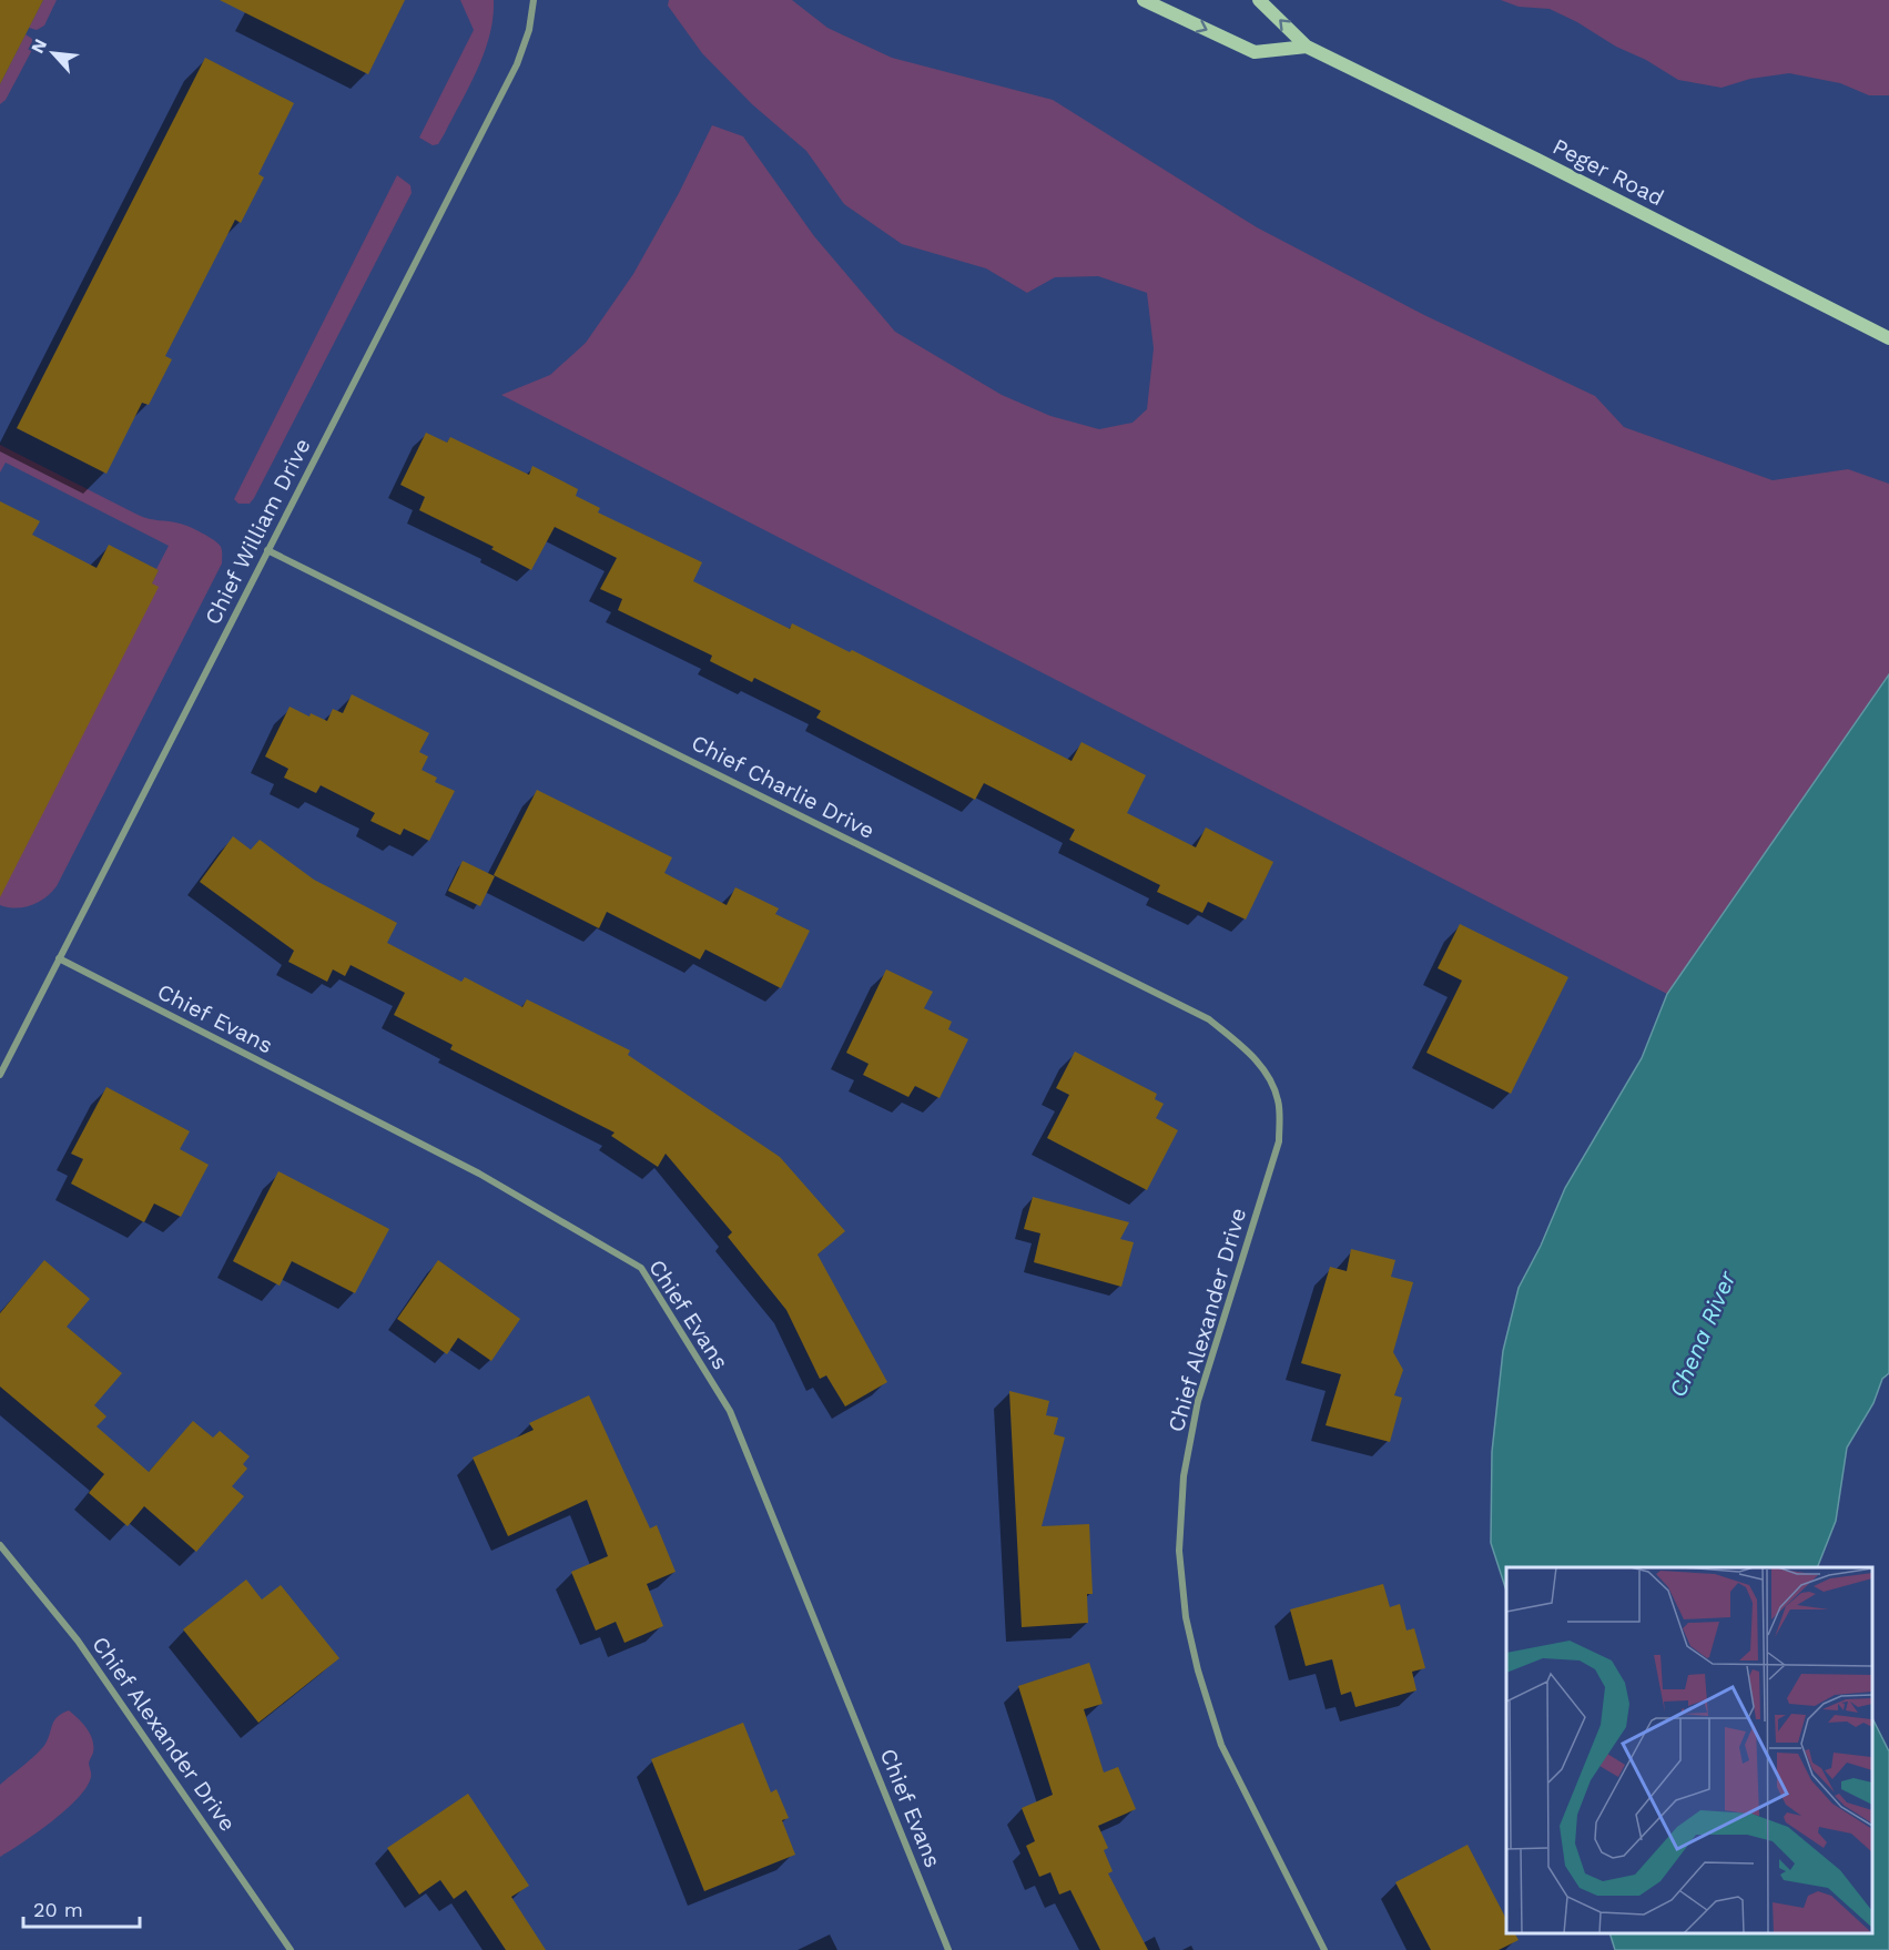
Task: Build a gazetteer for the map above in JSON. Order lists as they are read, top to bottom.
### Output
{
  "streets": {
    "main road": ["Peger Road"],
    "street": [
      "Chief William Drive",
      "Chief Charlie Drive",
      "Chief Evans",
      "Chief Alexander Drive"
    ]
  },
  "crossings": [
    ["Chief William Drive", "Chief Charlie Drive"],
    ["Chief William Drive", "Chief Evans"],
    ["Chief Charlie Drive", "Chief Alexander Drive"]
  ],
  "water": ["Chena River"],
  "scale_bar": "20 m",
  "north": "top left"
}
